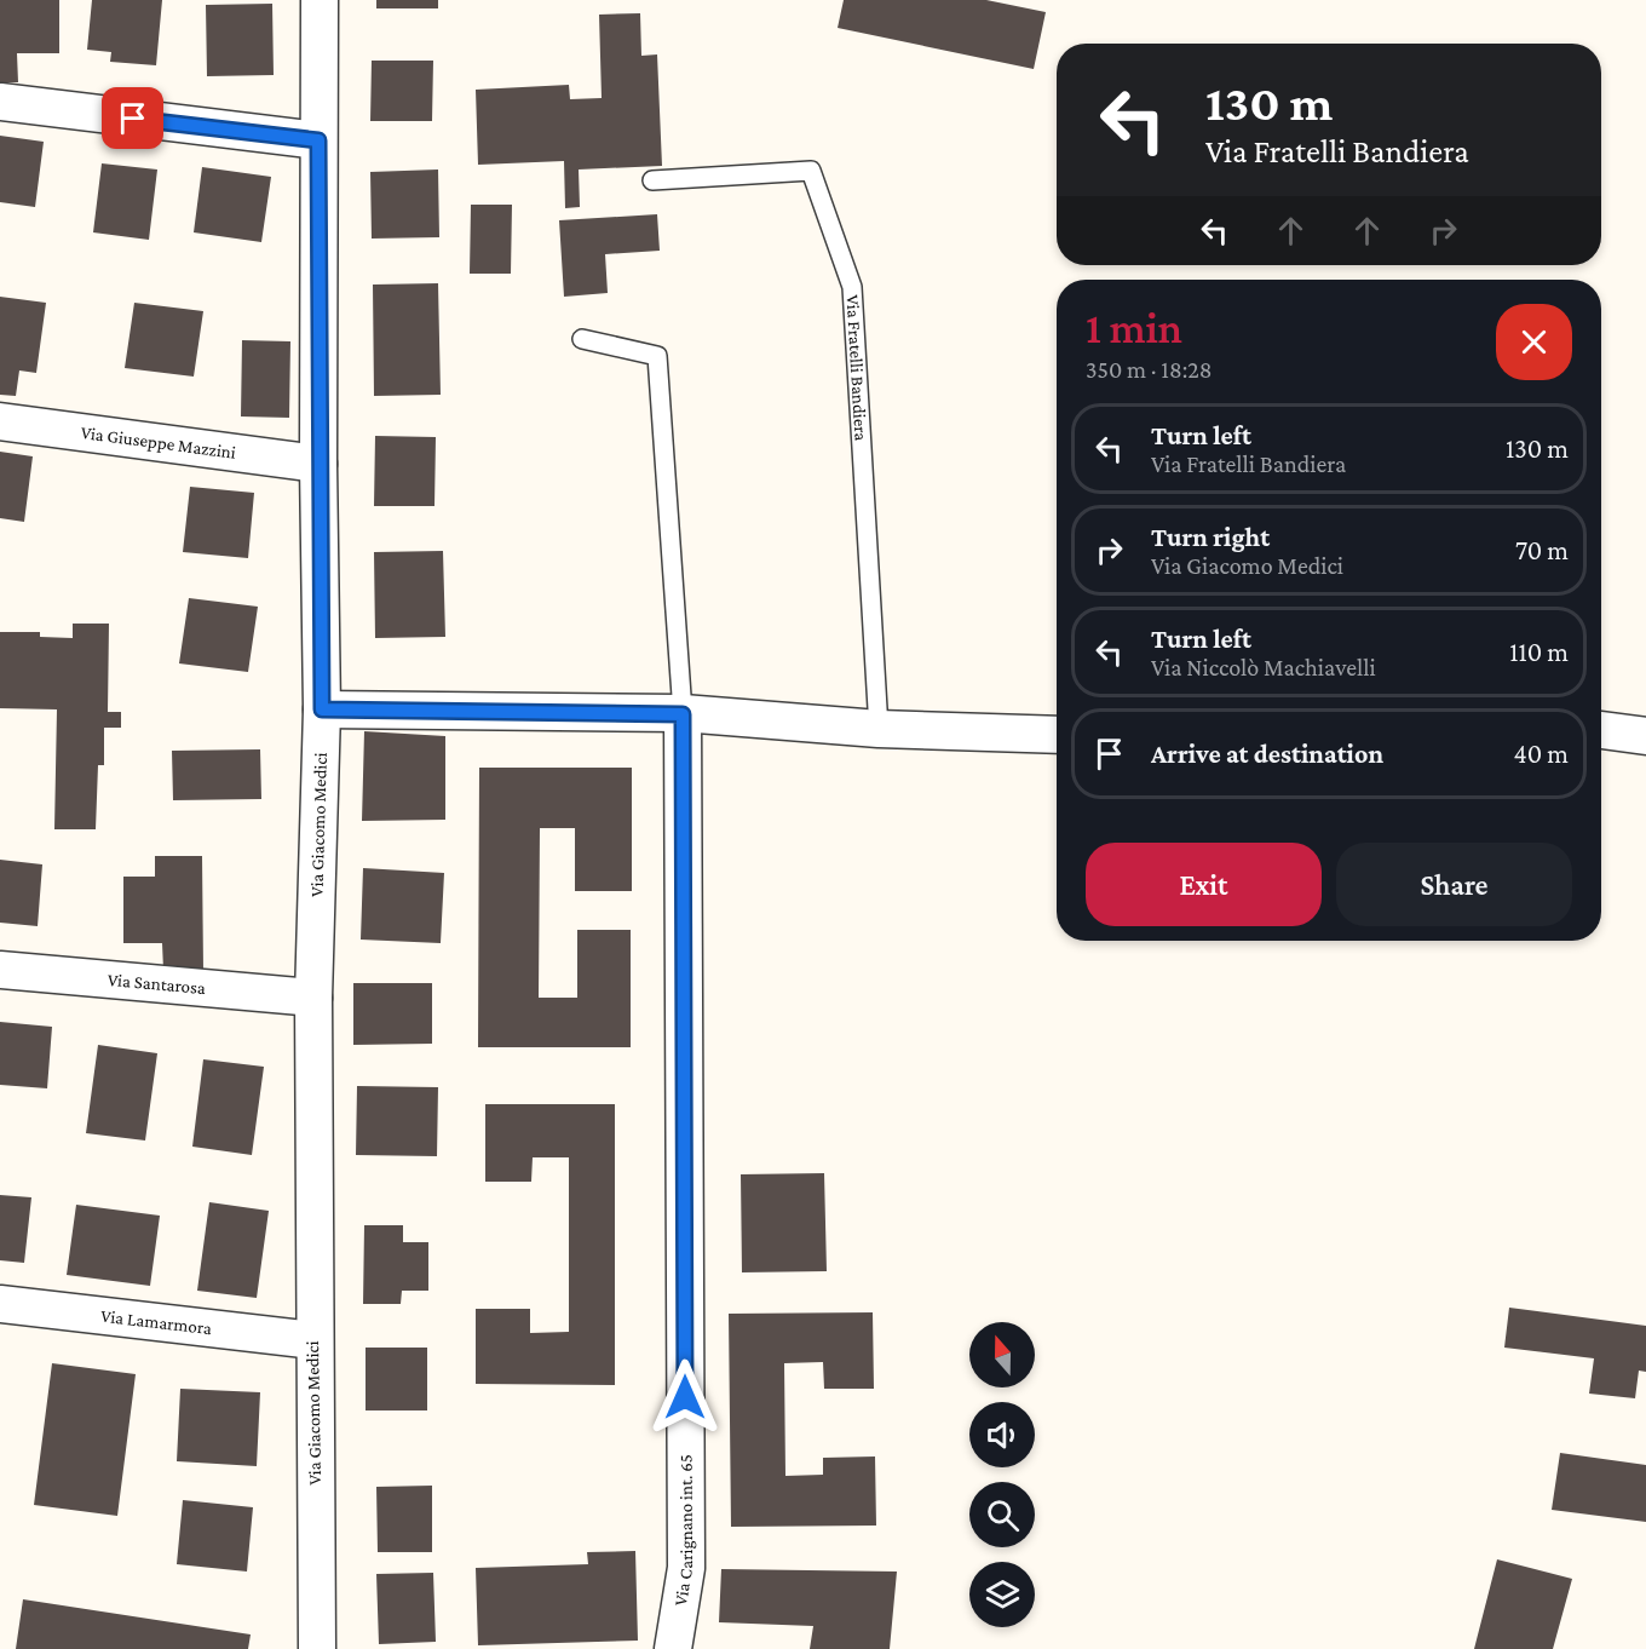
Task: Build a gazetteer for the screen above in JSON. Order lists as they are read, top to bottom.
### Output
{
  "streets": {
    "street": [
      "Via Giuseppe Mazzini",
      "Via Giacomo Medici",
      "Via Santarosa",
      "Via Lamarmora",
      "Via Carignano int. 65"
    ],
    "lane": ["Via Fratelli Bandiera"]
  },
  "crossings": [
    ["Via Giuseppe Mazzini", "Via Giacomo Medici"],
    ["Via Giacomo Medici", "Via Santarosa"],
    ["Via Giacomo Medici", "Via Lamarmora"]
  ],
  "north": "top",
  "page": {
    "turn": ["130 m", "Via Fratelli Bandiera"],
    "heading": ["1 min", "350 m · 18:28"],
    "list": [
      {
        "name": "Turn left",
        "note": "Via Fratelli Bandiera",
        "value": "130 m"
      },
      {
        "name": "Turn right",
        "note": "Via Giacomo Medici",
        "value": "70 m"
      },
      {
        "name": "Turn left",
        "note": "Via Niccolò Machiavelli",
        "value": "110 m"
      },
      {
        "name": "Arrive at destination",
        "value": "40 m"
      }
    ],
    "buttons": ["Exit", "Share"]
  }
}
